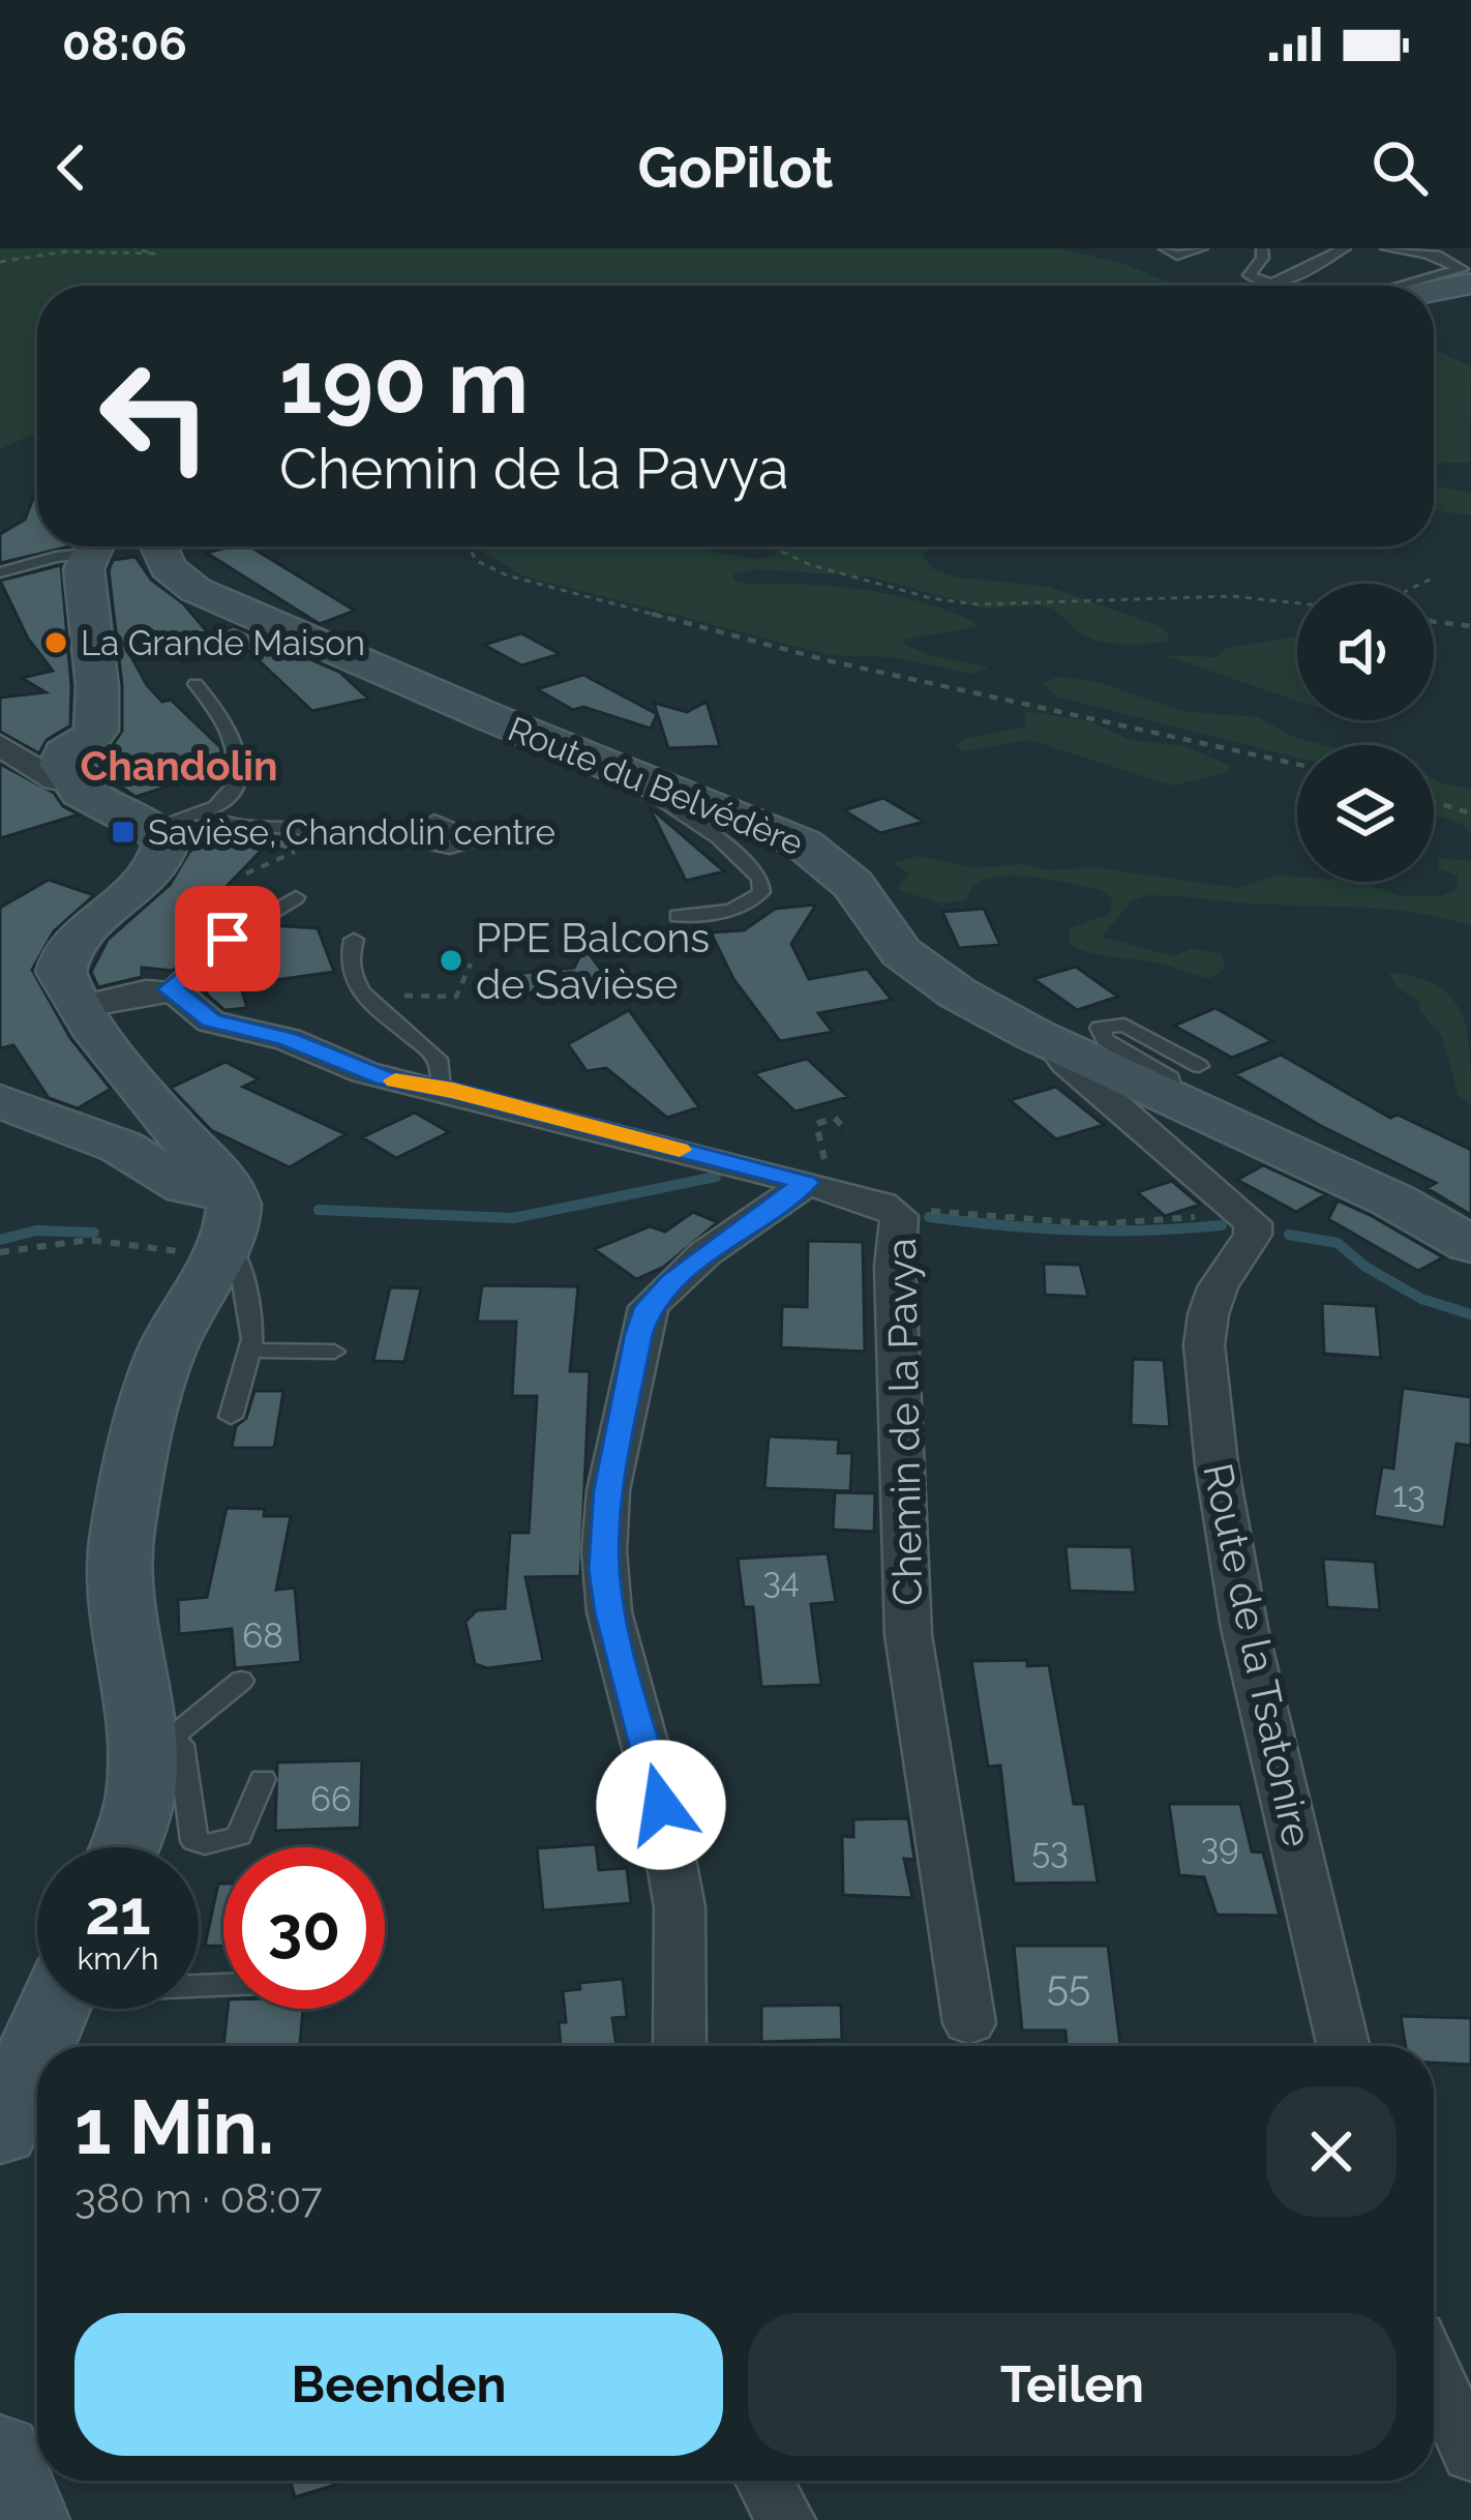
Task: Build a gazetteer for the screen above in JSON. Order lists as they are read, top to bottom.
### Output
{
  "streets": {
    "street": ["Route du Belvédère", "Chemin de la Pavya", "Route de la Tsatonire"]
  },
  "districts": ["Chandolin"],
  "places": {
    "other": ["La Grande Maison", "PPE Balcons de Savièse"],
    "transit": ["Savièse, Chandolin centre"]
  },
  "house_numbers": [
    "13",
    "34",
    "68",
    "66",
    "39",
    "53",
    "55"
  ],
  "page": {
    "status": "08:06",
    "header": "GoPilot",
    "turn": ["190 m", "Chemin de la Pavya"],
    "speed": "21 km/h",
    "limit": "30",
    "heading": ["1 Min.", "380 m · 08:07"],
    "buttons": ["Beenden", "Teilen"]
  }
}
